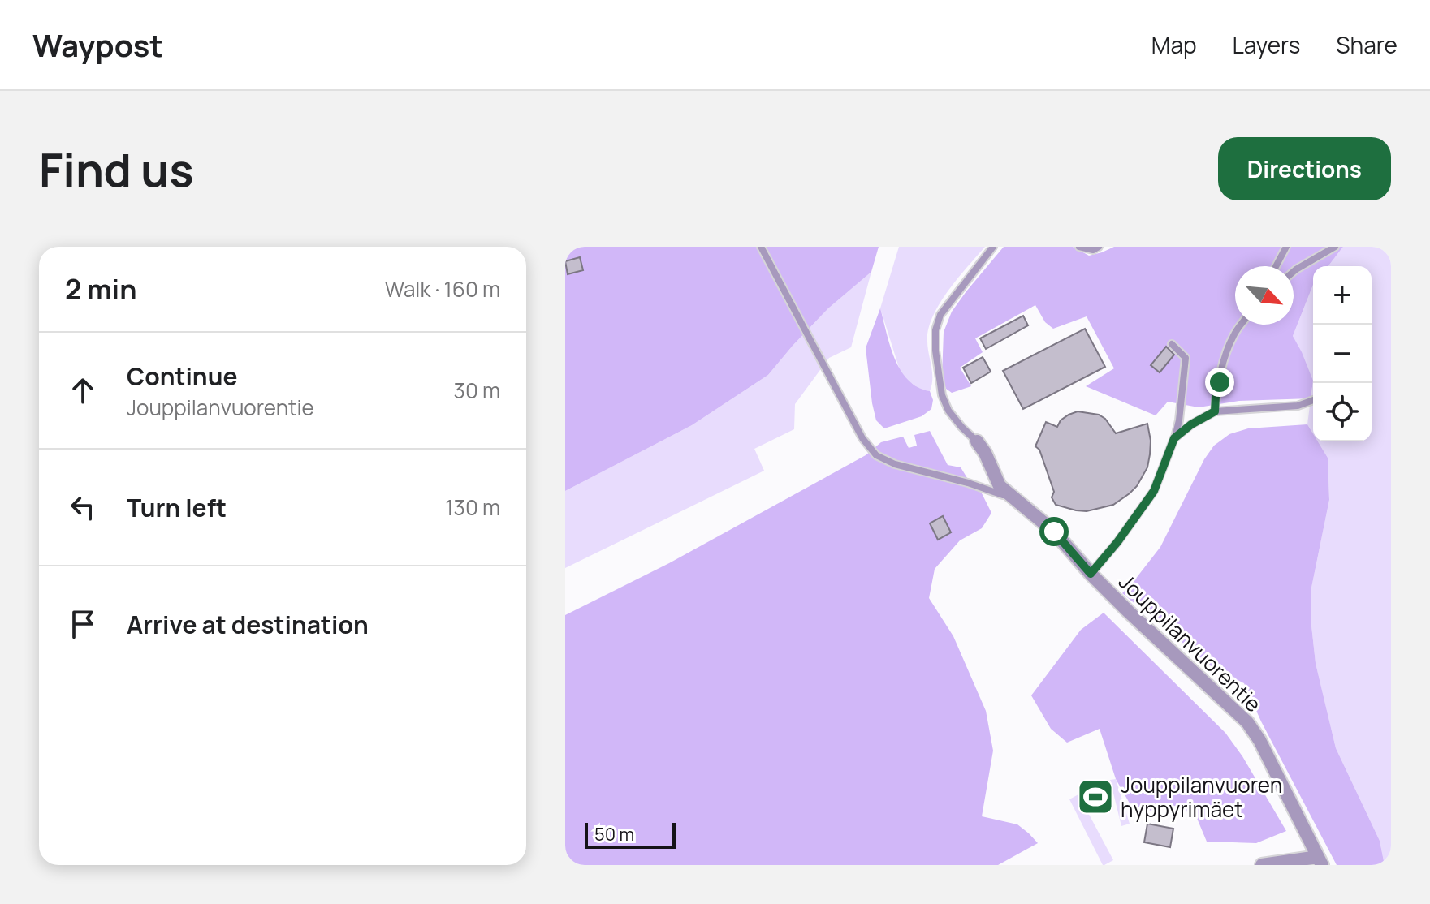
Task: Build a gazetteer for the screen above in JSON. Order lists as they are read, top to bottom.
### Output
{
  "streets": {
    "street": ["Jouppilanvuorentie"]
  },
  "places": {
    "sports": ["Jouppilanvuoren hyppyrimäet"]
  },
  "scale_bar": "50 m",
  "north": "bottom right",
  "page": {
    "header": "Waypost",
    "nav": ["Map", "Layers", "Share"],
    "buttons": "Directions",
    "title": "Find us",
    "heading": ["2 min", "Walk · 160 m"],
    "map_buttons": ["+", "−"],
    "list": [
      ["Continue", "Jouppilanvuorentie", "30 m"],
      ["Turn left", "130 m"],
      "Arrive at destination"
    ],
    "scale": "50 m"
  }
}
